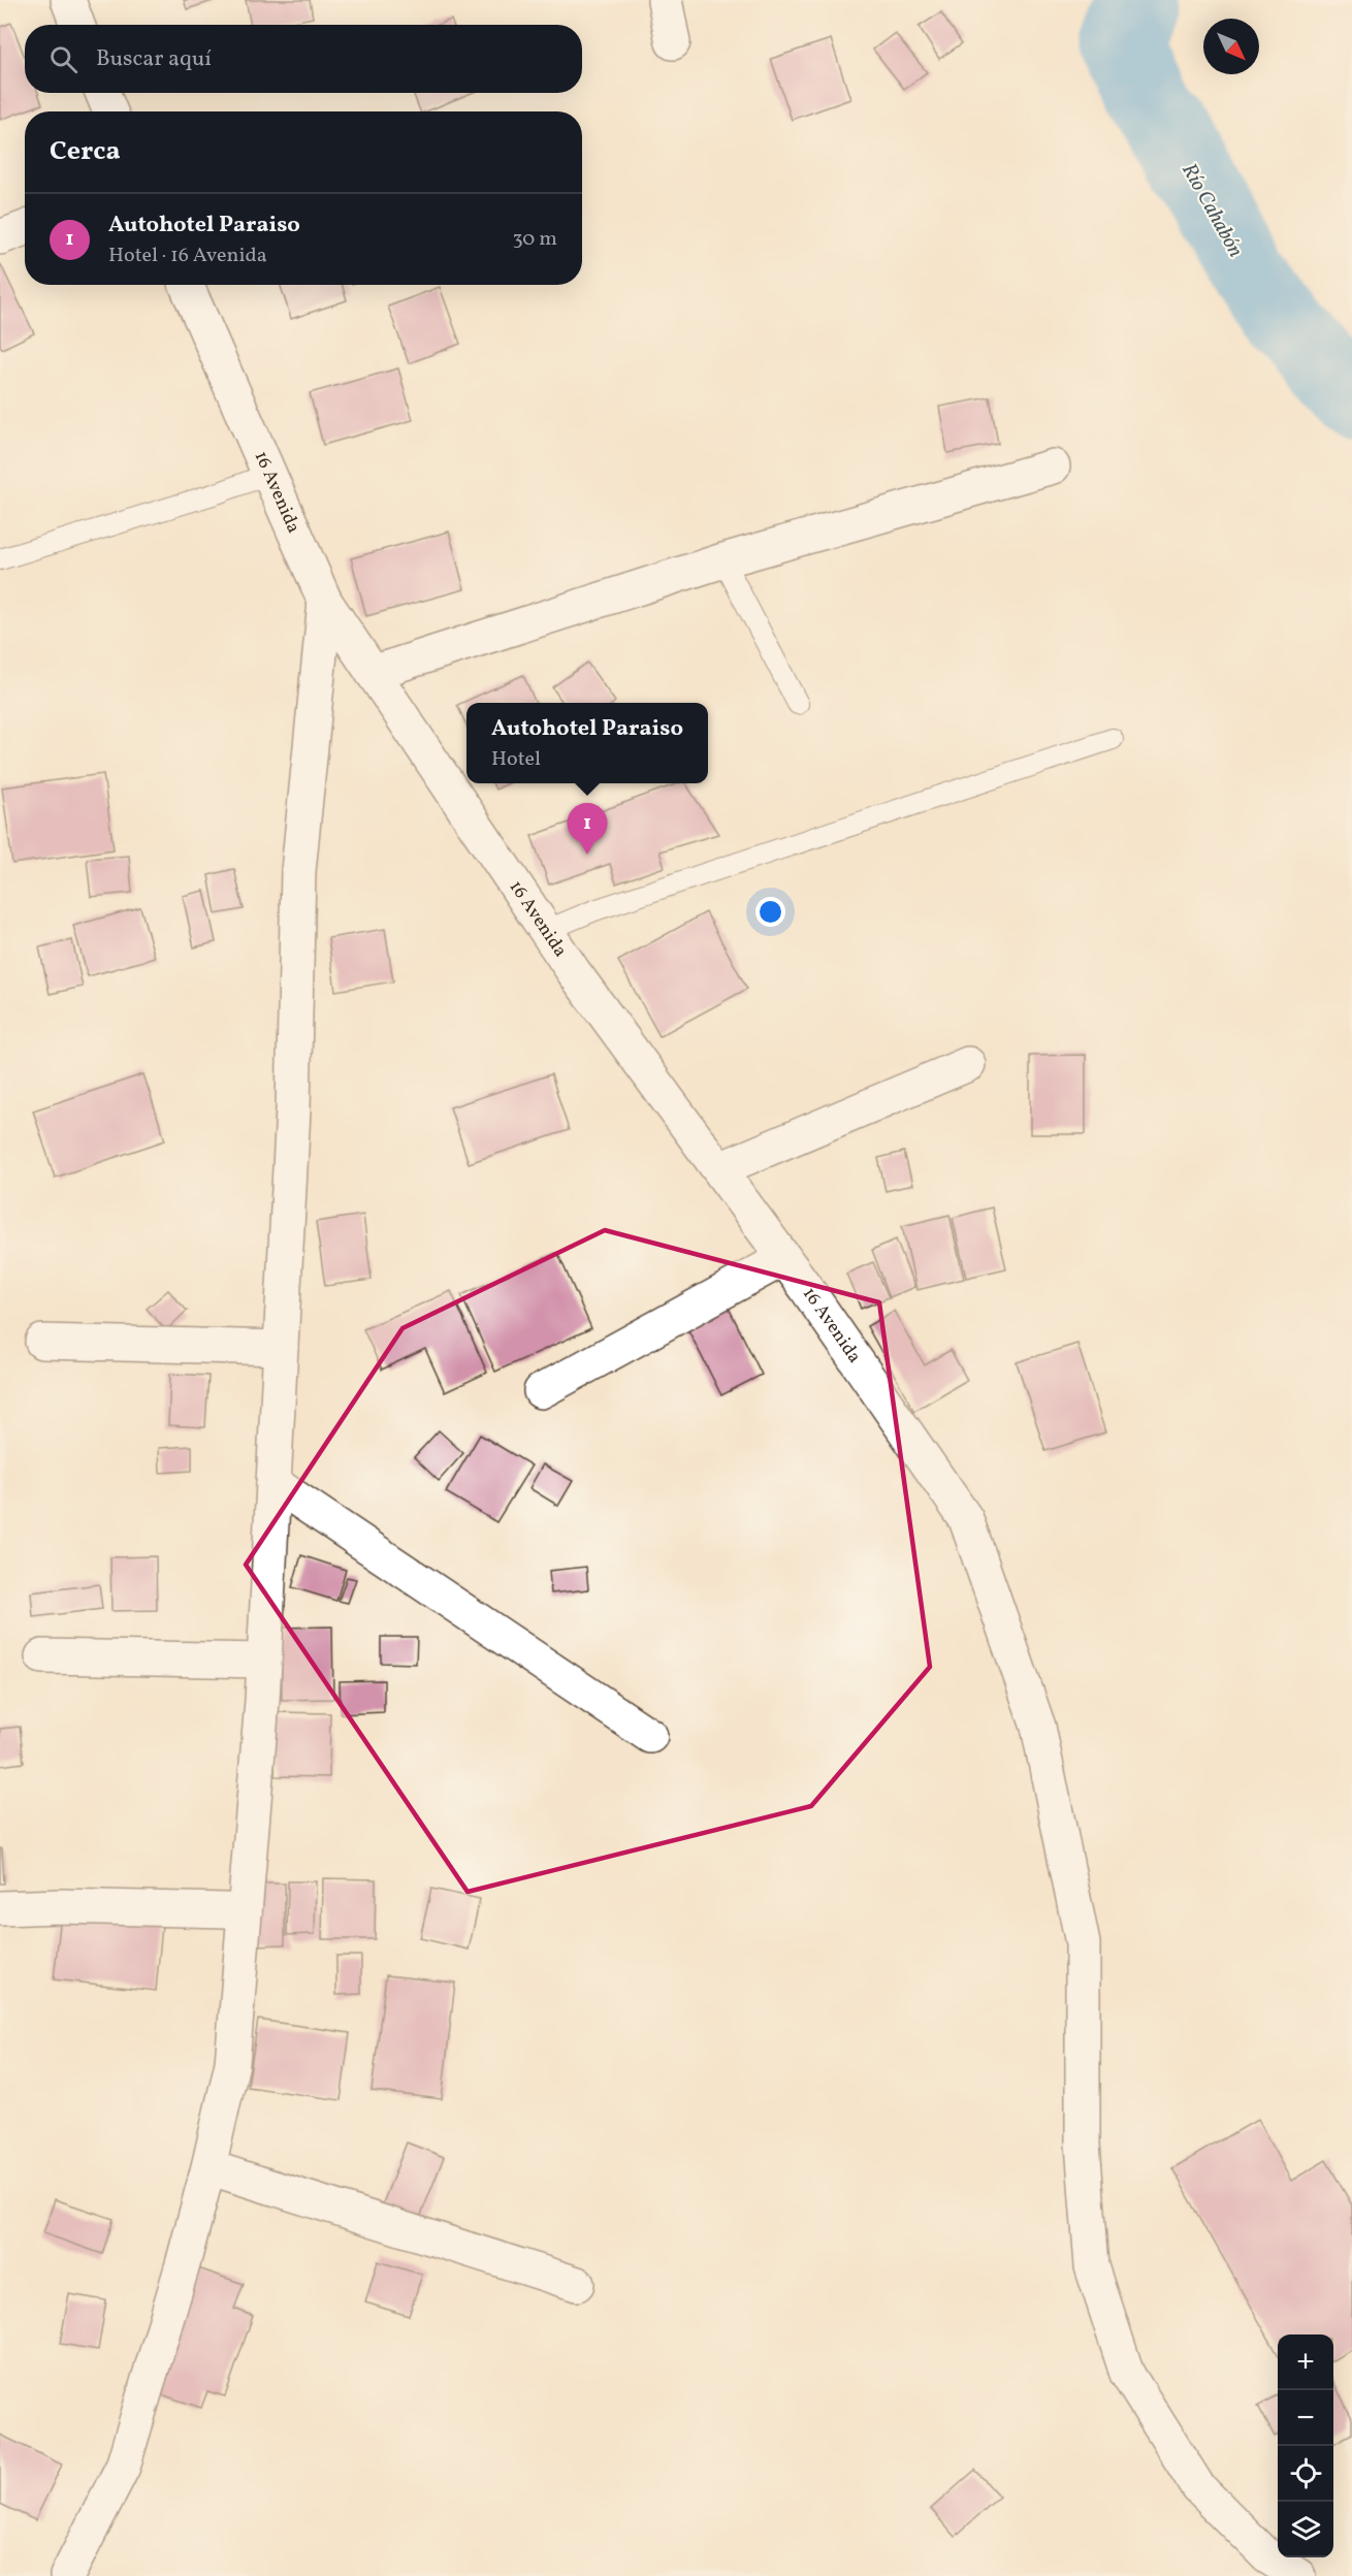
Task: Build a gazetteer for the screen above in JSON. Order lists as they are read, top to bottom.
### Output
{
  "streets": {
    "street": ["16 Avenida"]
  },
  "water": ["Río Cahabón"],
  "north": "bottom right",
  "page": {
    "search": "Buscar aquí",
    "heading": "Cerca",
    "list": [
      {
        "mark": "1",
        "name": "Autohotel Paraiso",
        "note": "Hotel · 16 Avenida",
        "value": "30 m"
      }
    ],
    "popup": ["Autohotel Paraiso", "Hotel"],
    "pins": "1",
    "map_buttons": ["+", "−"]
  }
}
